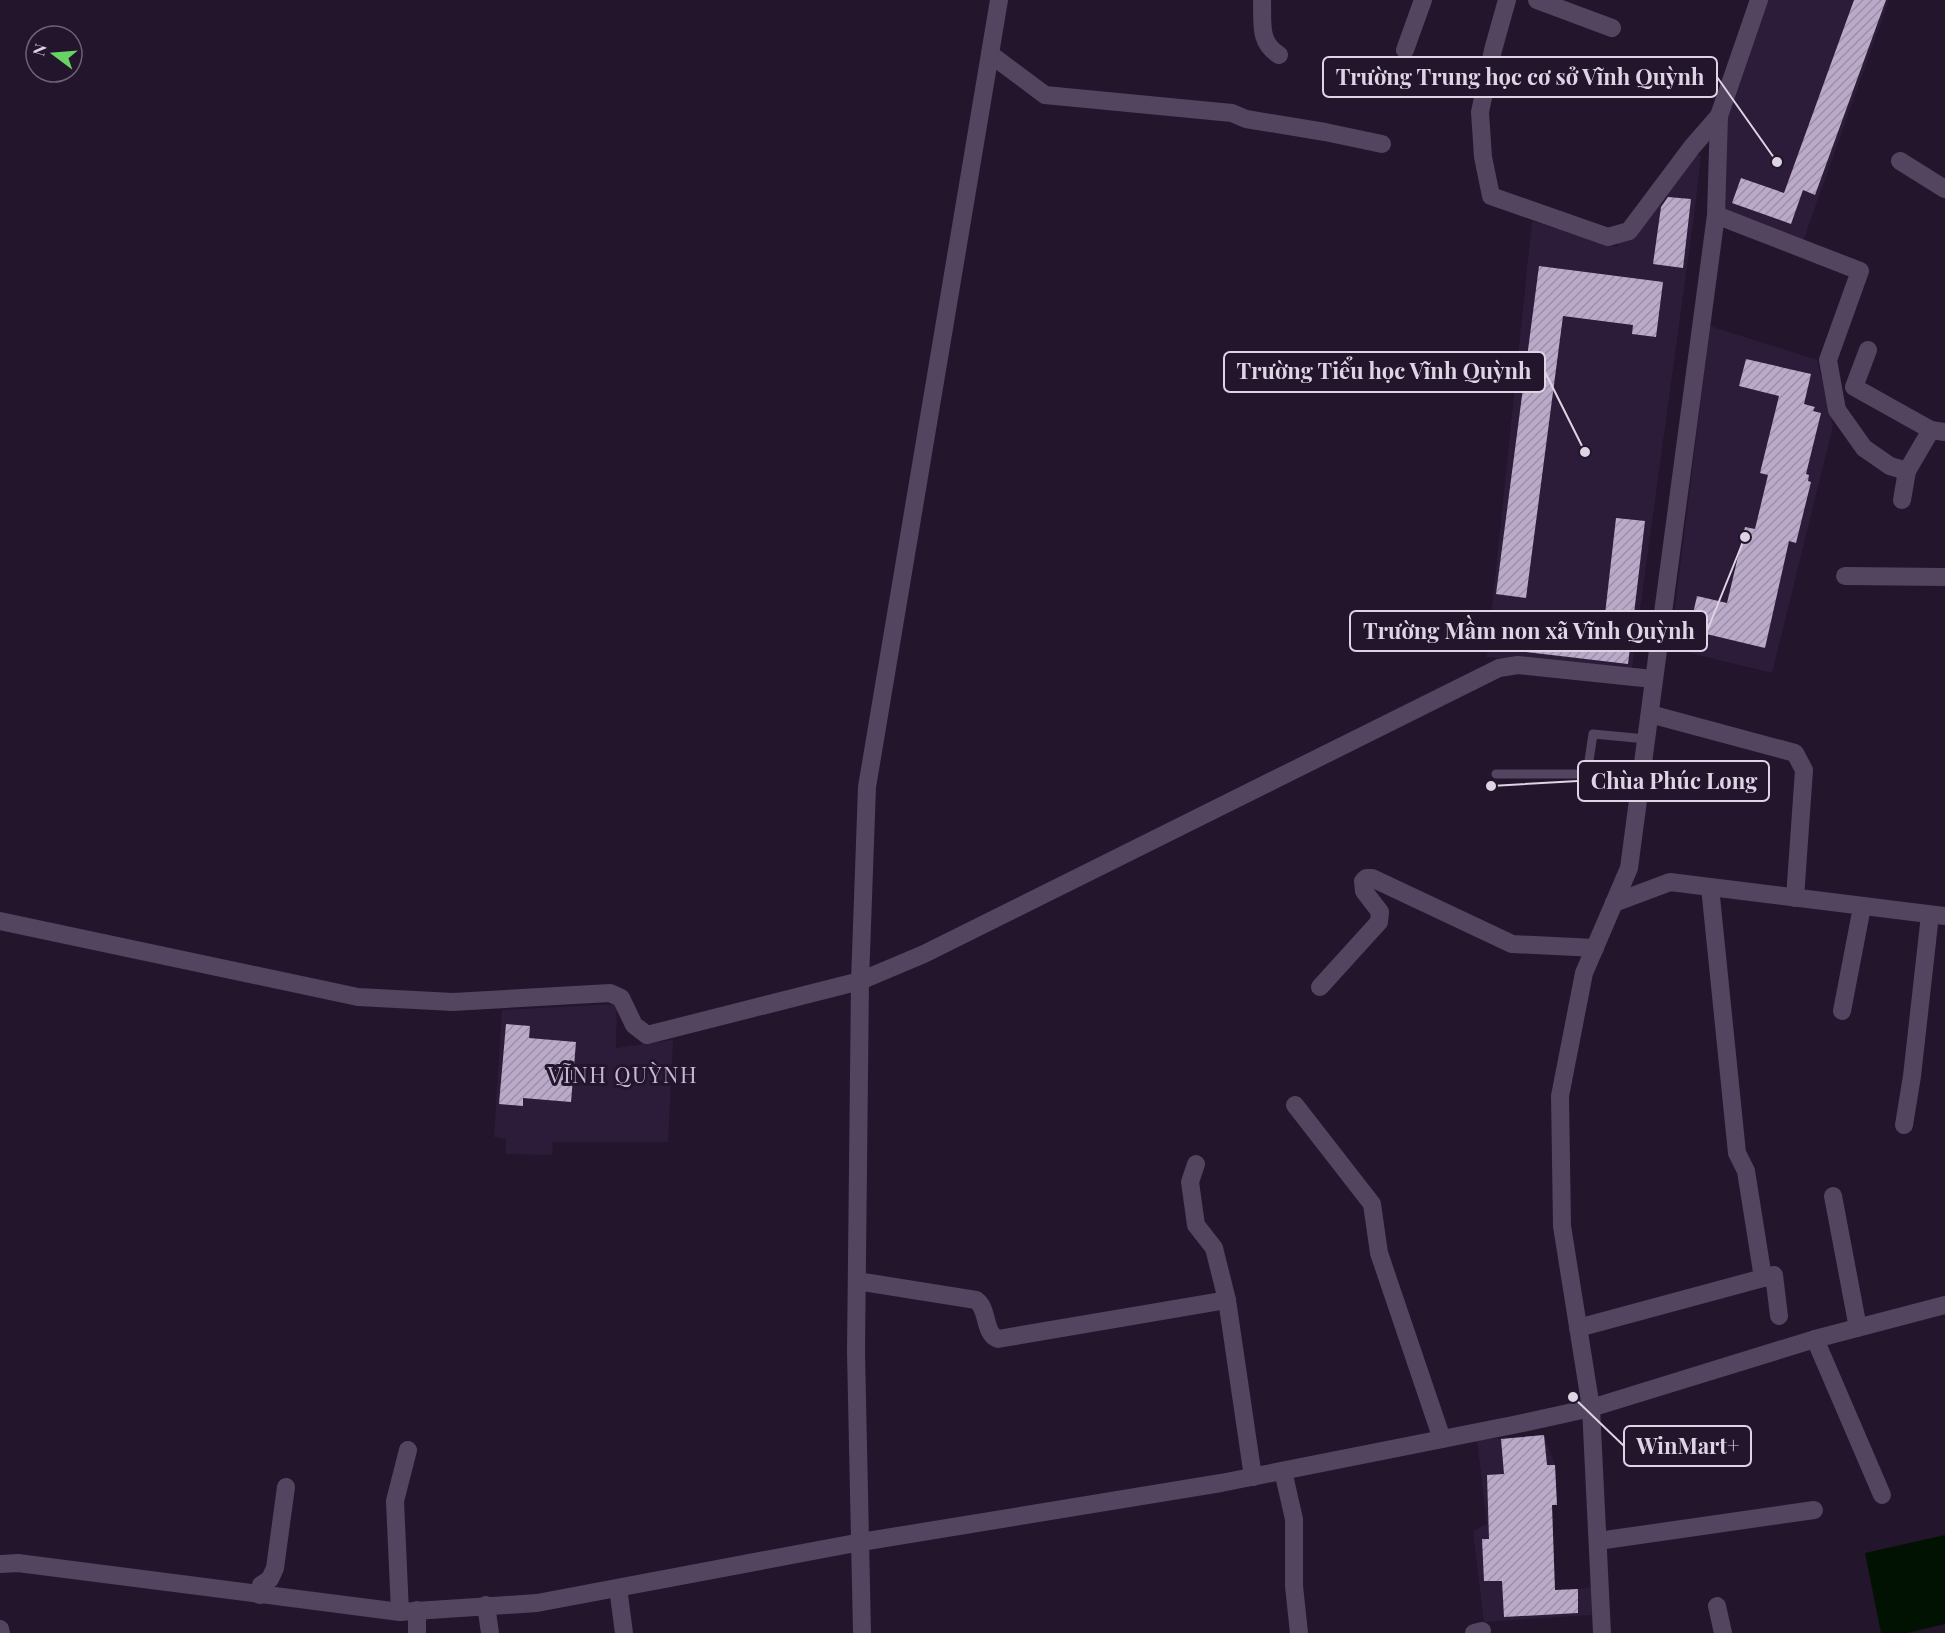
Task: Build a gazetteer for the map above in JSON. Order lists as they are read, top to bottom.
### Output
{
  "districts": ["VĨNH QUỲNH"],
  "places": [
    "Trường Trung học cơ sở Vĩnh Quỳnh",
    "Trường Tiểu học Vĩnh Quỳnh",
    "Trường Mầm non xã Vĩnh Quỳnh",
    "Chùa Phúc Long",
    "WinMart+"
  ],
  "north": "left"
}
